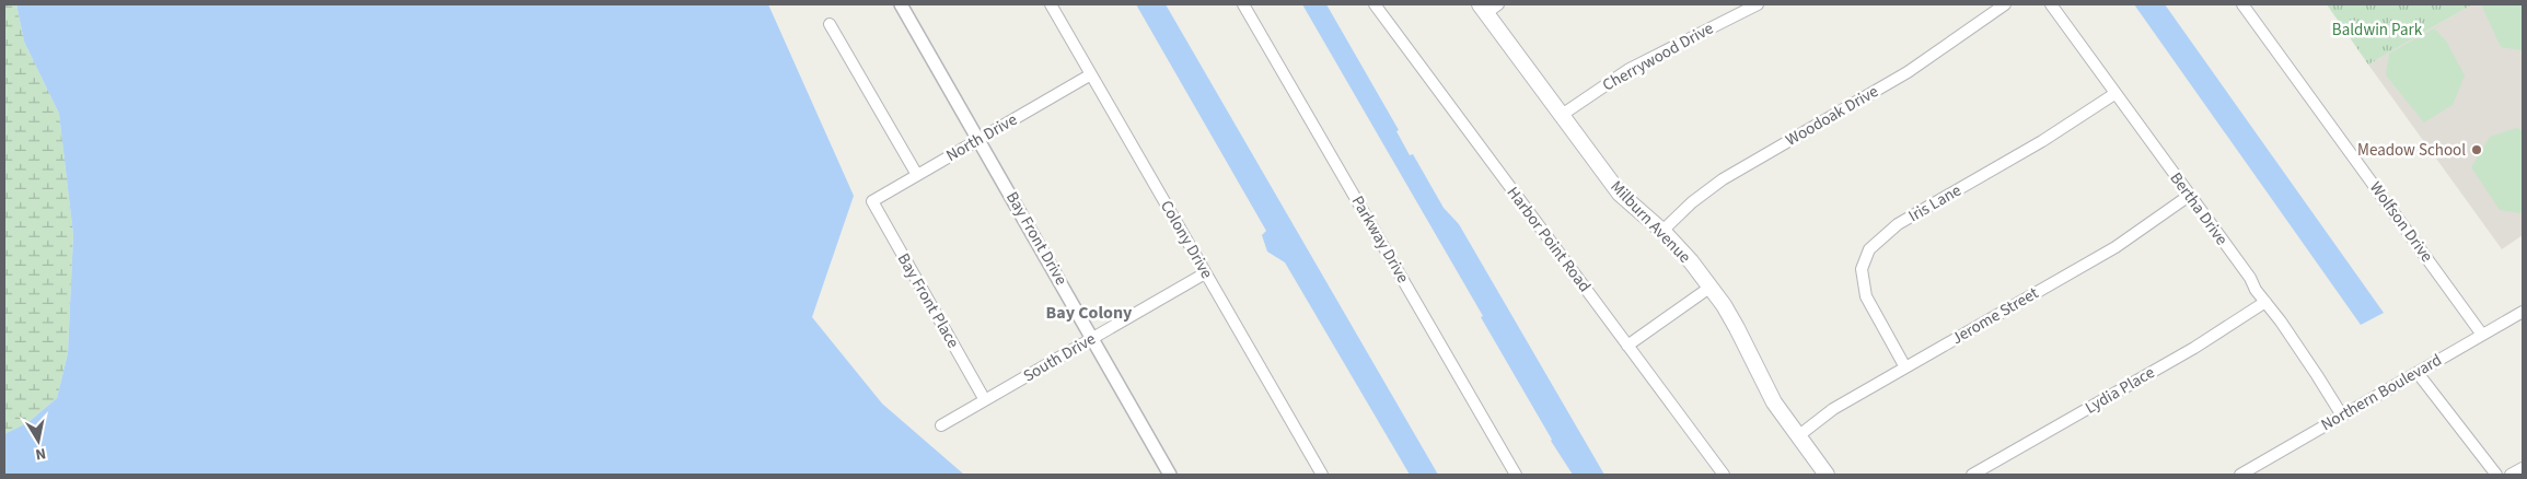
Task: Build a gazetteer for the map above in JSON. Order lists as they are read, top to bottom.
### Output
{
  "streets": {
    "main road": ["Milburn Avenue"],
    "street": [
      "Cherrywood Drive",
      "Woodoak Drive",
      "North Drive",
      "Iris Lane",
      "Bertha Drive",
      "Wolfson Drive",
      "Bay Front Drive",
      "Colony Drive",
      "Parkway Drive",
      "Harbor Point Road",
      "Bay Front Place",
      "Jerome Street",
      "South Drive",
      "Lydia Place",
      "Northern Boulevard"
    ]
  },
  "crossings": [
    ["Cherrywood Drive", "Milburn Avenue"],
    ["Woodoak Drive", "Milburn Avenue"],
    ["North Drive", "Bay Front Drive"],
    ["North Drive", "Colony Drive"],
    ["North Drive", "Bay Front Place"],
    ["Iris Lane", "Bertha Drive"],
    ["Iris Lane", "Jerome Street"],
    ["Bertha Drive", "Jerome Street"],
    ["Bertha Drive", "Lydia Place"],
    ["Bertha Drive", "Northern Boulevard"],
    ["Milburn Avenue", "Jerome Street"],
    ["Wolfson Drive", "Northern Boulevard"],
    ["Bay Front Drive", "South Drive"],
    ["Colony Drive", "South Drive"],
    ["Bay Front Place", "South Drive"]
  ],
  "districts": ["Bay Colony"],
  "parks": ["Baldwin Park"],
  "places": ["Meadow School"],
  "north": "bottom"
}
